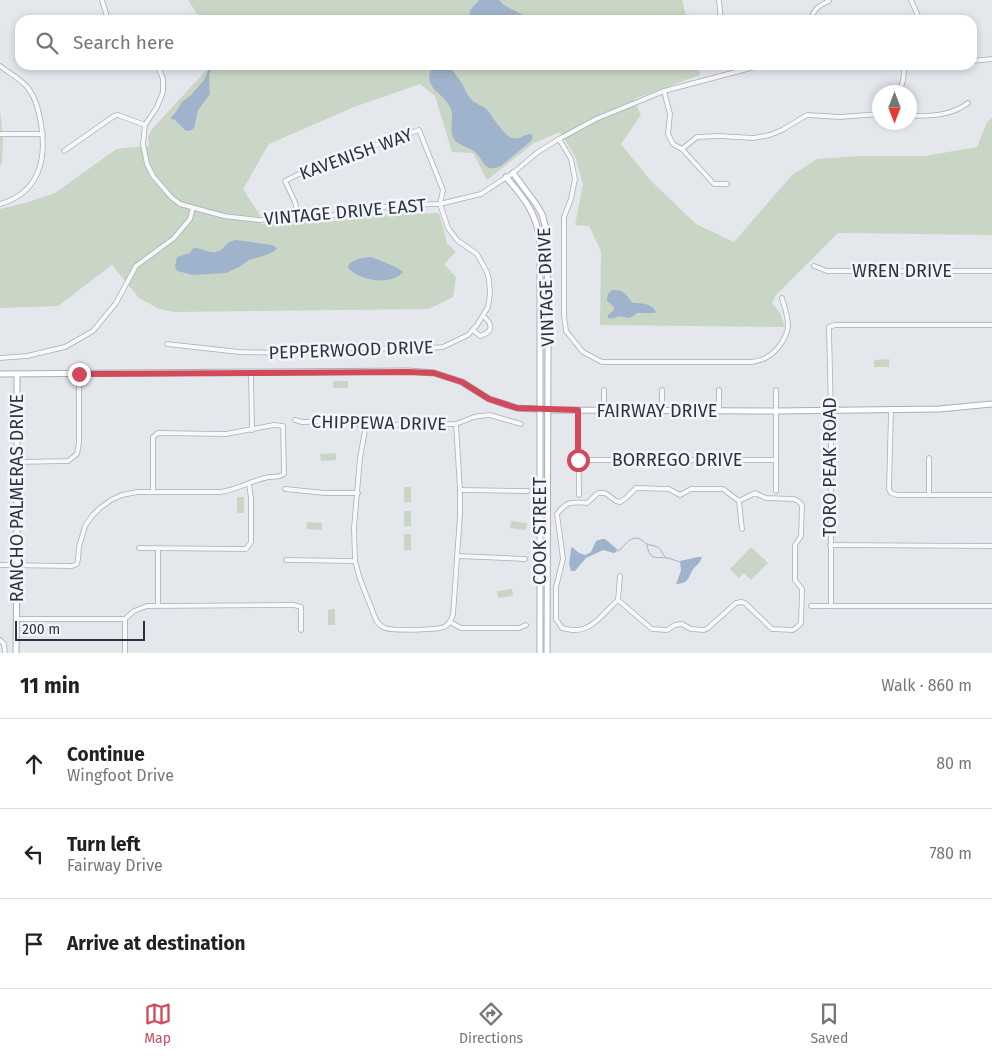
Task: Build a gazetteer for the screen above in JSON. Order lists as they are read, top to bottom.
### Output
{
  "streets": {
    "street": [
      "KAVENISH WAY",
      "VINTAGE DRIVE EAST",
      "WREN DRIVE",
      "VINTAGE DRIVE",
      "PEPPERWOOD DRIVE",
      "FAIRWAY DRIVE",
      "CHIPPEWA DRIVE",
      "BORREGO DRIVE",
      "TORO PEAK ROAD",
      "RANCHO PALMERAS DRIVE",
      "COOK STREET"
    ]
  },
  "crossings": [
    ["KAVENISH WAY", "VINTAGE DRIVE EAST"],
    ["KAVENISH WAY", "PEPPERWOOD DRIVE"],
    ["VINTAGE DRIVE EAST", "VINTAGE DRIVE"],
    ["VINTAGE DRIVE EAST", "PEPPERWOOD DRIVE"],
    ["VINTAGE DRIVE", "FAIRWAY DRIVE"],
    ["VINTAGE DRIVE", "COOK STREET"],
    ["FAIRWAY DRIVE", "TORO PEAK ROAD"],
    ["FAIRWAY DRIVE", "RANCHO PALMERAS DRIVE"],
    ["FAIRWAY DRIVE", "COOK STREET"]
  ],
  "scale_bar": "200 m",
  "north": "bottom",
  "page": {
    "search": "Search here",
    "scale": "200 m",
    "heading": ["11 min", "Walk · 860 m"],
    "list": [
      ["Continue", "Wingfoot Drive", "80 m"],
      ["Turn left", "Fairway Drive", "780 m"],
      "Arrive at destination"
    ],
    "nav": ["Map", "Directions", "Saved"]
  }
}
